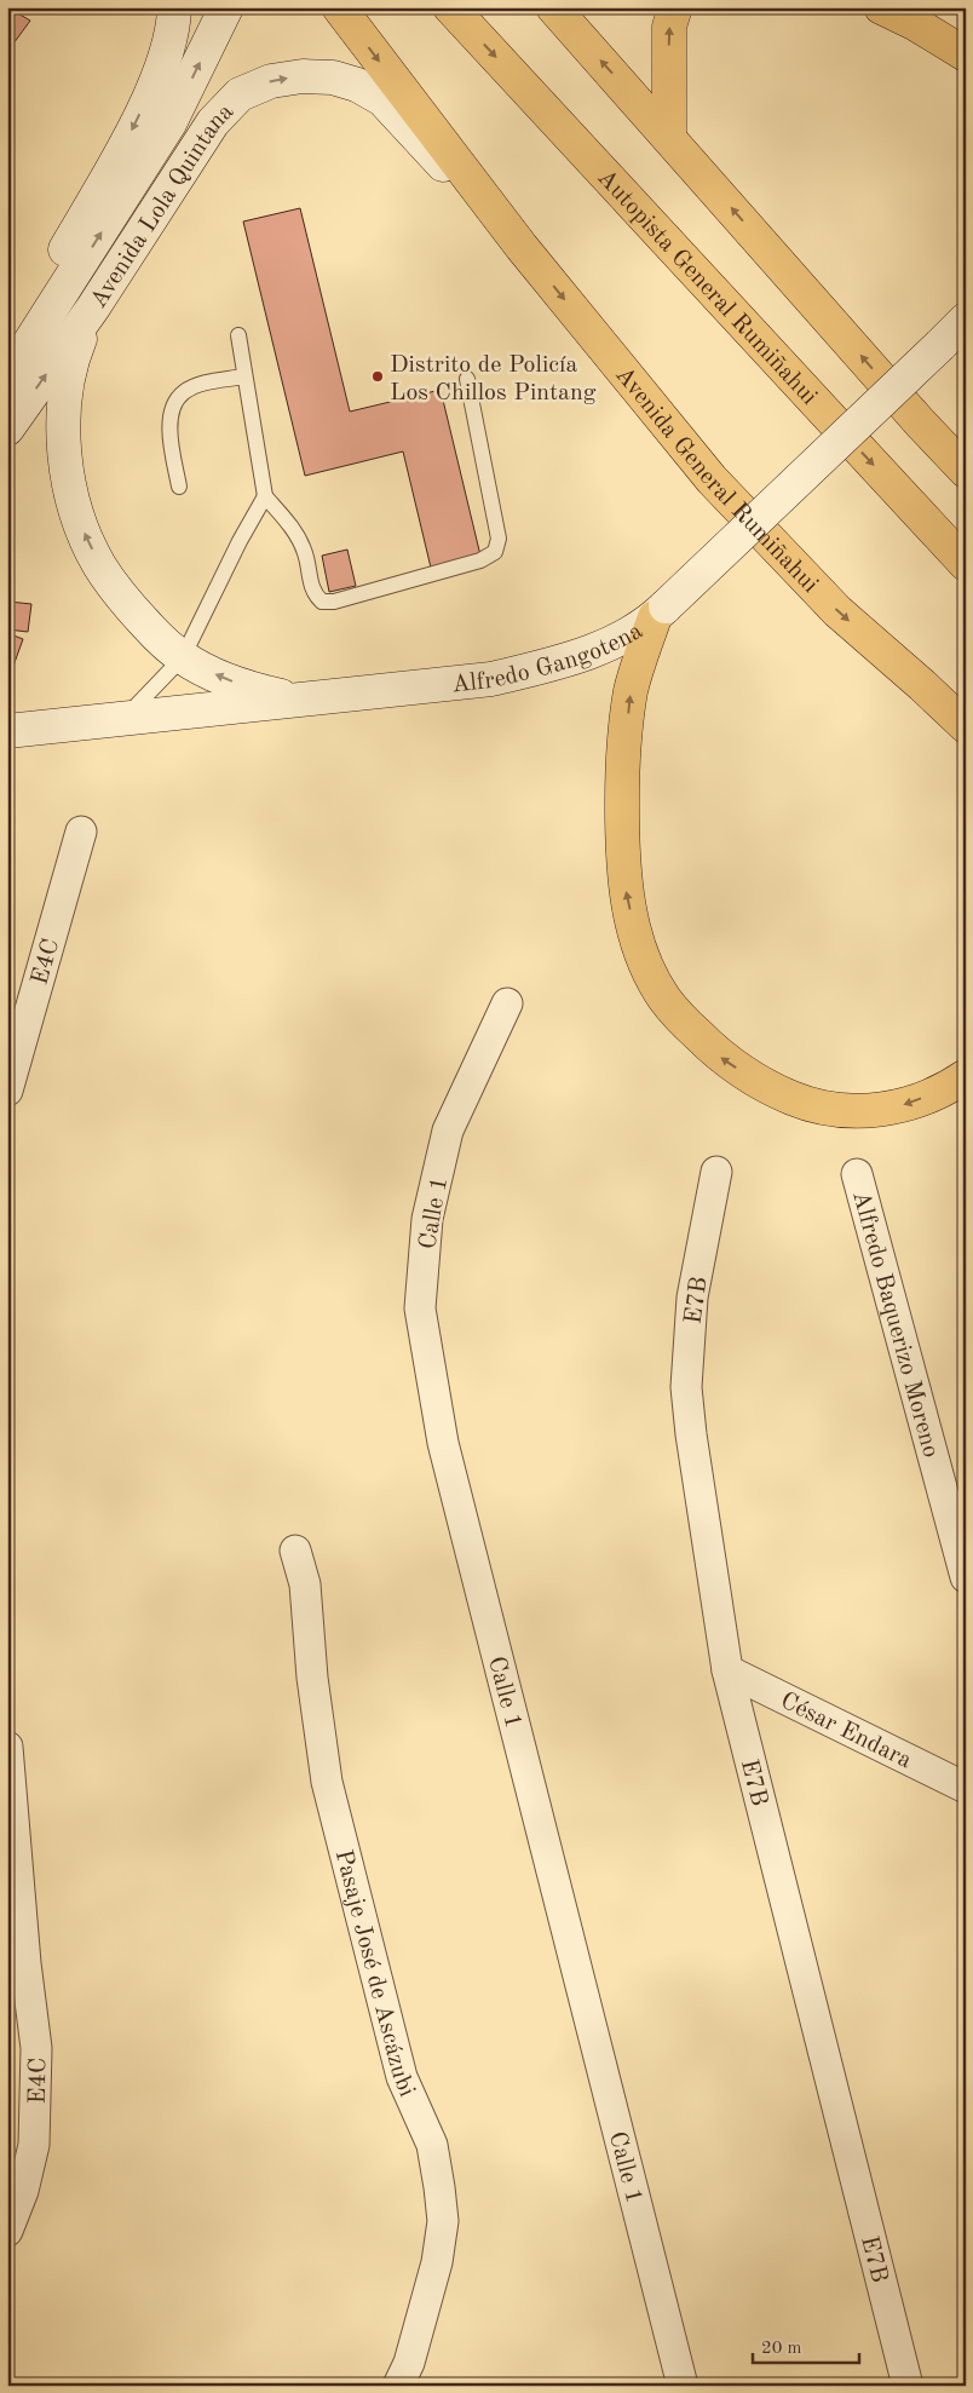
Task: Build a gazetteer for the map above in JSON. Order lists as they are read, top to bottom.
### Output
{
  "streets": {
    "main road": [
      "Avenida Lola Quintana",
      "Autopista General Rumiñahui",
      "Avenida General Rumiñahui",
      "Alfredo Gangotena"
    ],
    "street": [
      "E4C",
      "Calle 1",
      "E7B",
      "Alfredo Baquerizo Moreno",
      "César Endara",
      "Pasaje José de Ascázubi"
    ]
  },
  "crossings": [
    ["Avenida Lola Quintana", "Avenida General Rumiñahui"],
    ["E7B", "César Endara"]
  ],
  "places": ["Distrito de Policía Los Chillos Pintang"],
  "scale_bar": "20 m"
}
